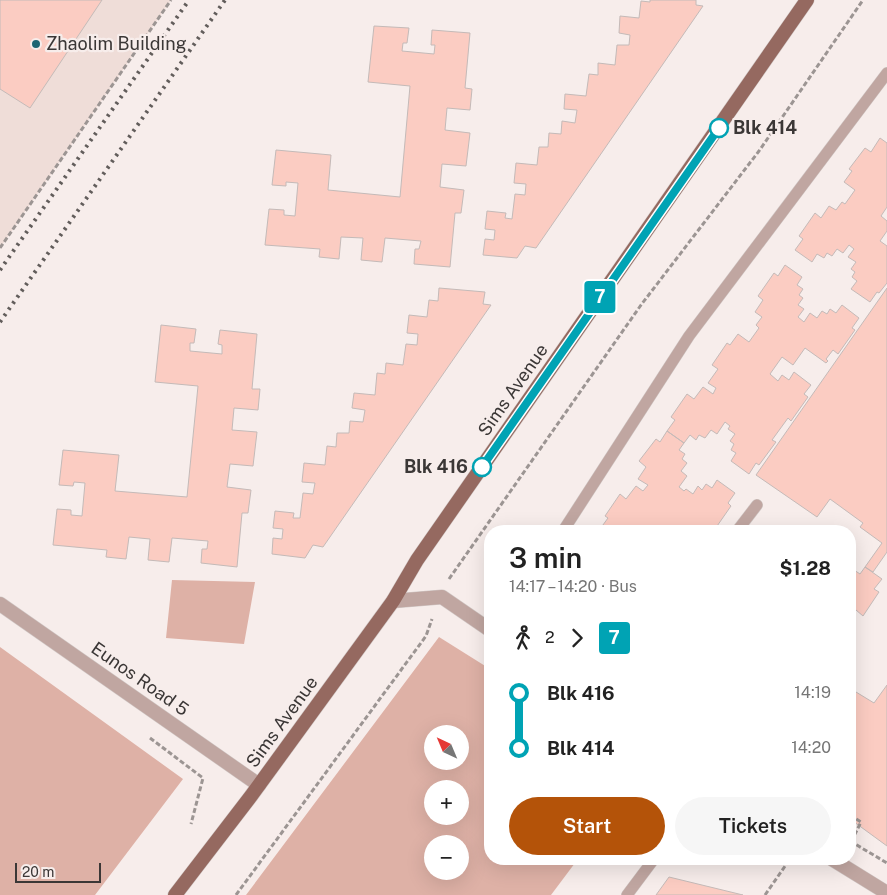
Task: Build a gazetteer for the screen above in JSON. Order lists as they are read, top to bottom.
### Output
{
  "streets": {
    "main road": ["Sims Avenue"],
    "street": ["Eunos Road 5"]
  },
  "crossings": [
    ["Sims Avenue", "Eunos Road 5"]
  ],
  "places": ["Zhaolim Building", "Blk 414", "Blk 416"],
  "lines": ["bus line 7"],
  "scale_bar": "20 m",
  "north": "top left",
  "page": {
    "on_map": "7",
    "heading": ["3 min", "14:17 – 14:20 · Bus", "$1.28"],
    "legs": ["2", "7"],
    "list": [
      {
        "name": "Blk 416",
        "value": "14:19"
      },
      {
        "name": "Blk 414",
        "value": "14:20"
      }
    ],
    "map_buttons": ["+", "−"],
    "buttons": ["Start", "Tickets"],
    "scale": "20 m"
  }
}
